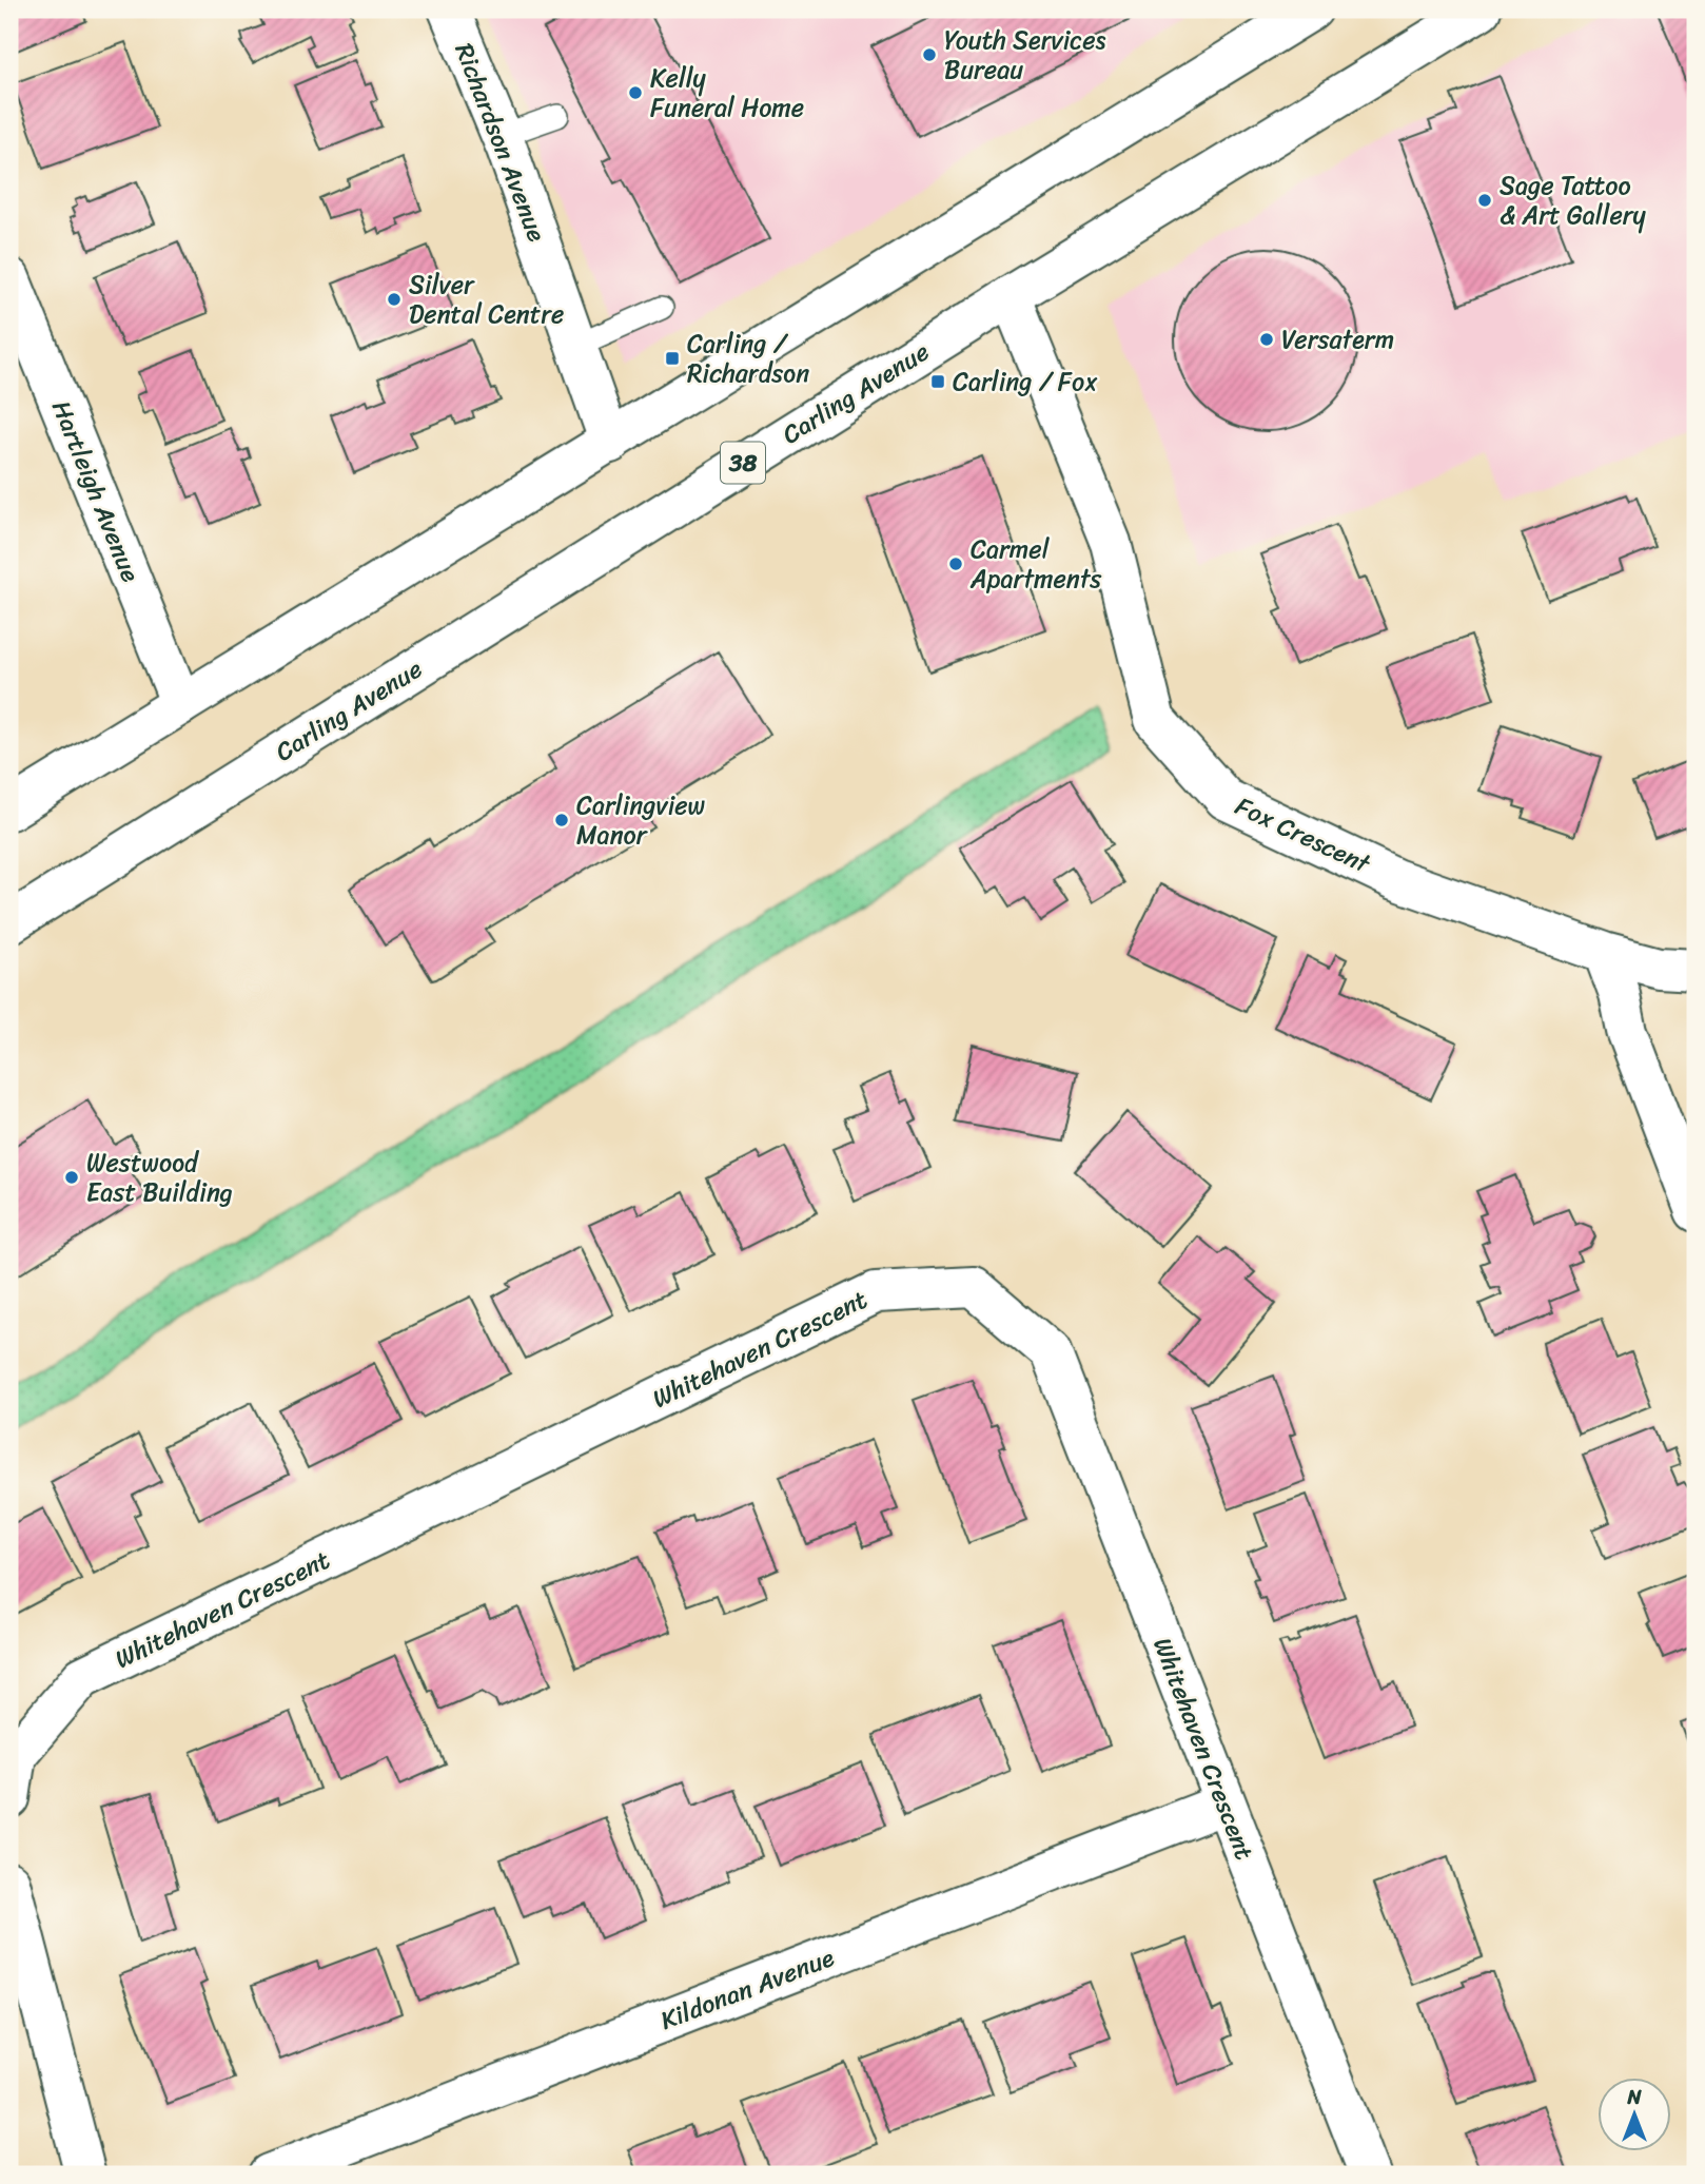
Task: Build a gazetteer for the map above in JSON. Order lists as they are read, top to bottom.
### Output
{
  "streets": {
    "street": [
      "Richardson Avenue",
      "Carling Avenue",
      "38",
      "Hartleigh Avenue",
      "Fox Crescent",
      "Whitehaven Crescent",
      "Kildonan Avenue"
    ]
  },
  "crossings": [
    ["Carling Avenue", "Fox Crescent"],
    ["Whitehaven Crescent", "Kildonan Avenue"]
  ],
  "places": {
    "other": [
      "Youth Services Bureau",
      "Kelly Funeral Home",
      "Sage Tattoo & Art Gallery",
      "Silver Dental Centre",
      "Versaterm",
      "Carmel Apartments",
      "Carlingview Manor",
      "Westwood East Building"
    ],
    "transit": ["Carling / Richardson", "Carling / Fox"]
  },
  "north": "top"
}
